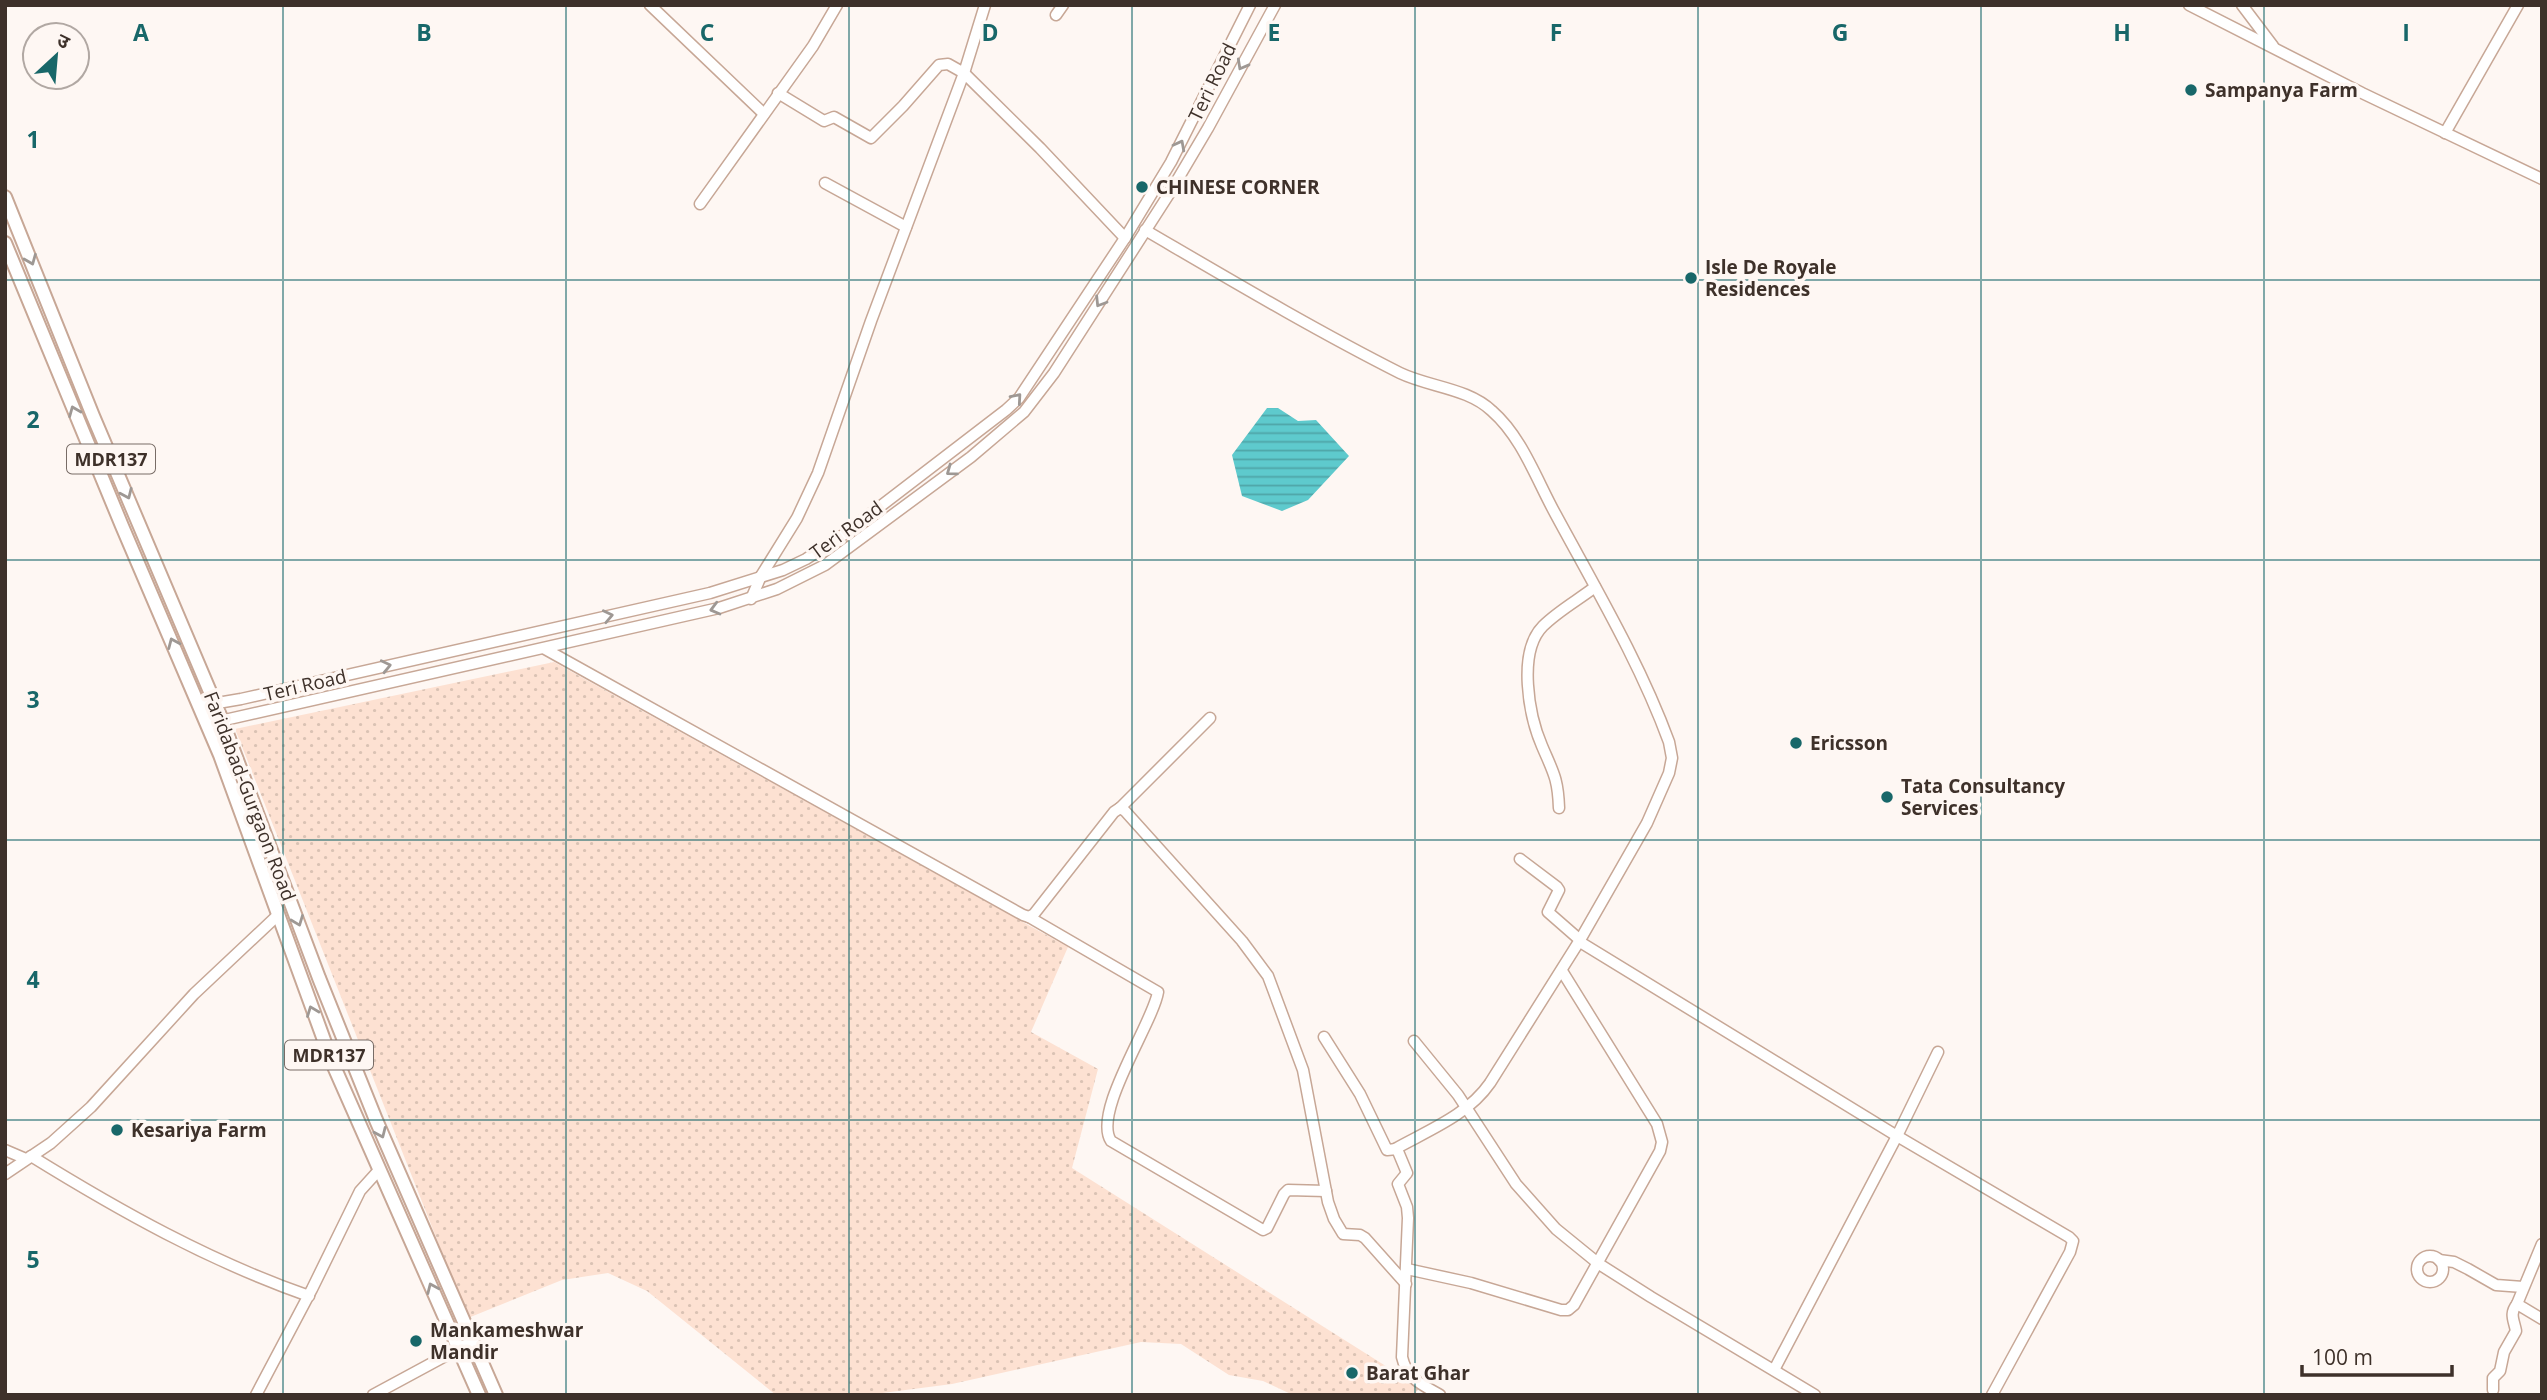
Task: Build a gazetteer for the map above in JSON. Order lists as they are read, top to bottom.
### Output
{
  "streets": {
    "main road": ["MDR137", "Faridabad-Gurgaon Road"],
    "street": ["Teri Road"]
  },
  "crossings": [
    ["Teri Road", "Faridabad-Gurgaon Road"]
  ],
  "places": [
    "Sampanya Farm",
    "CHINESE CORNER",
    "Isle De Royale Residences",
    "Ericsson",
    "Tata Consultancy Services",
    "Kesariya Farm",
    "Mankameshwar Mandir",
    "Barat Ghar"
  ],
  "scale_bar": "100 m",
  "north": "top right",
  "grid": {
    "columns": [
      "A",
      "B",
      "C",
      "D",
      "E",
      "F",
      "G",
      "H",
      "I"
    ],
    "rows": [
      "1",
      "2",
      "3",
      "4",
      "5"
    ]
  }
}
